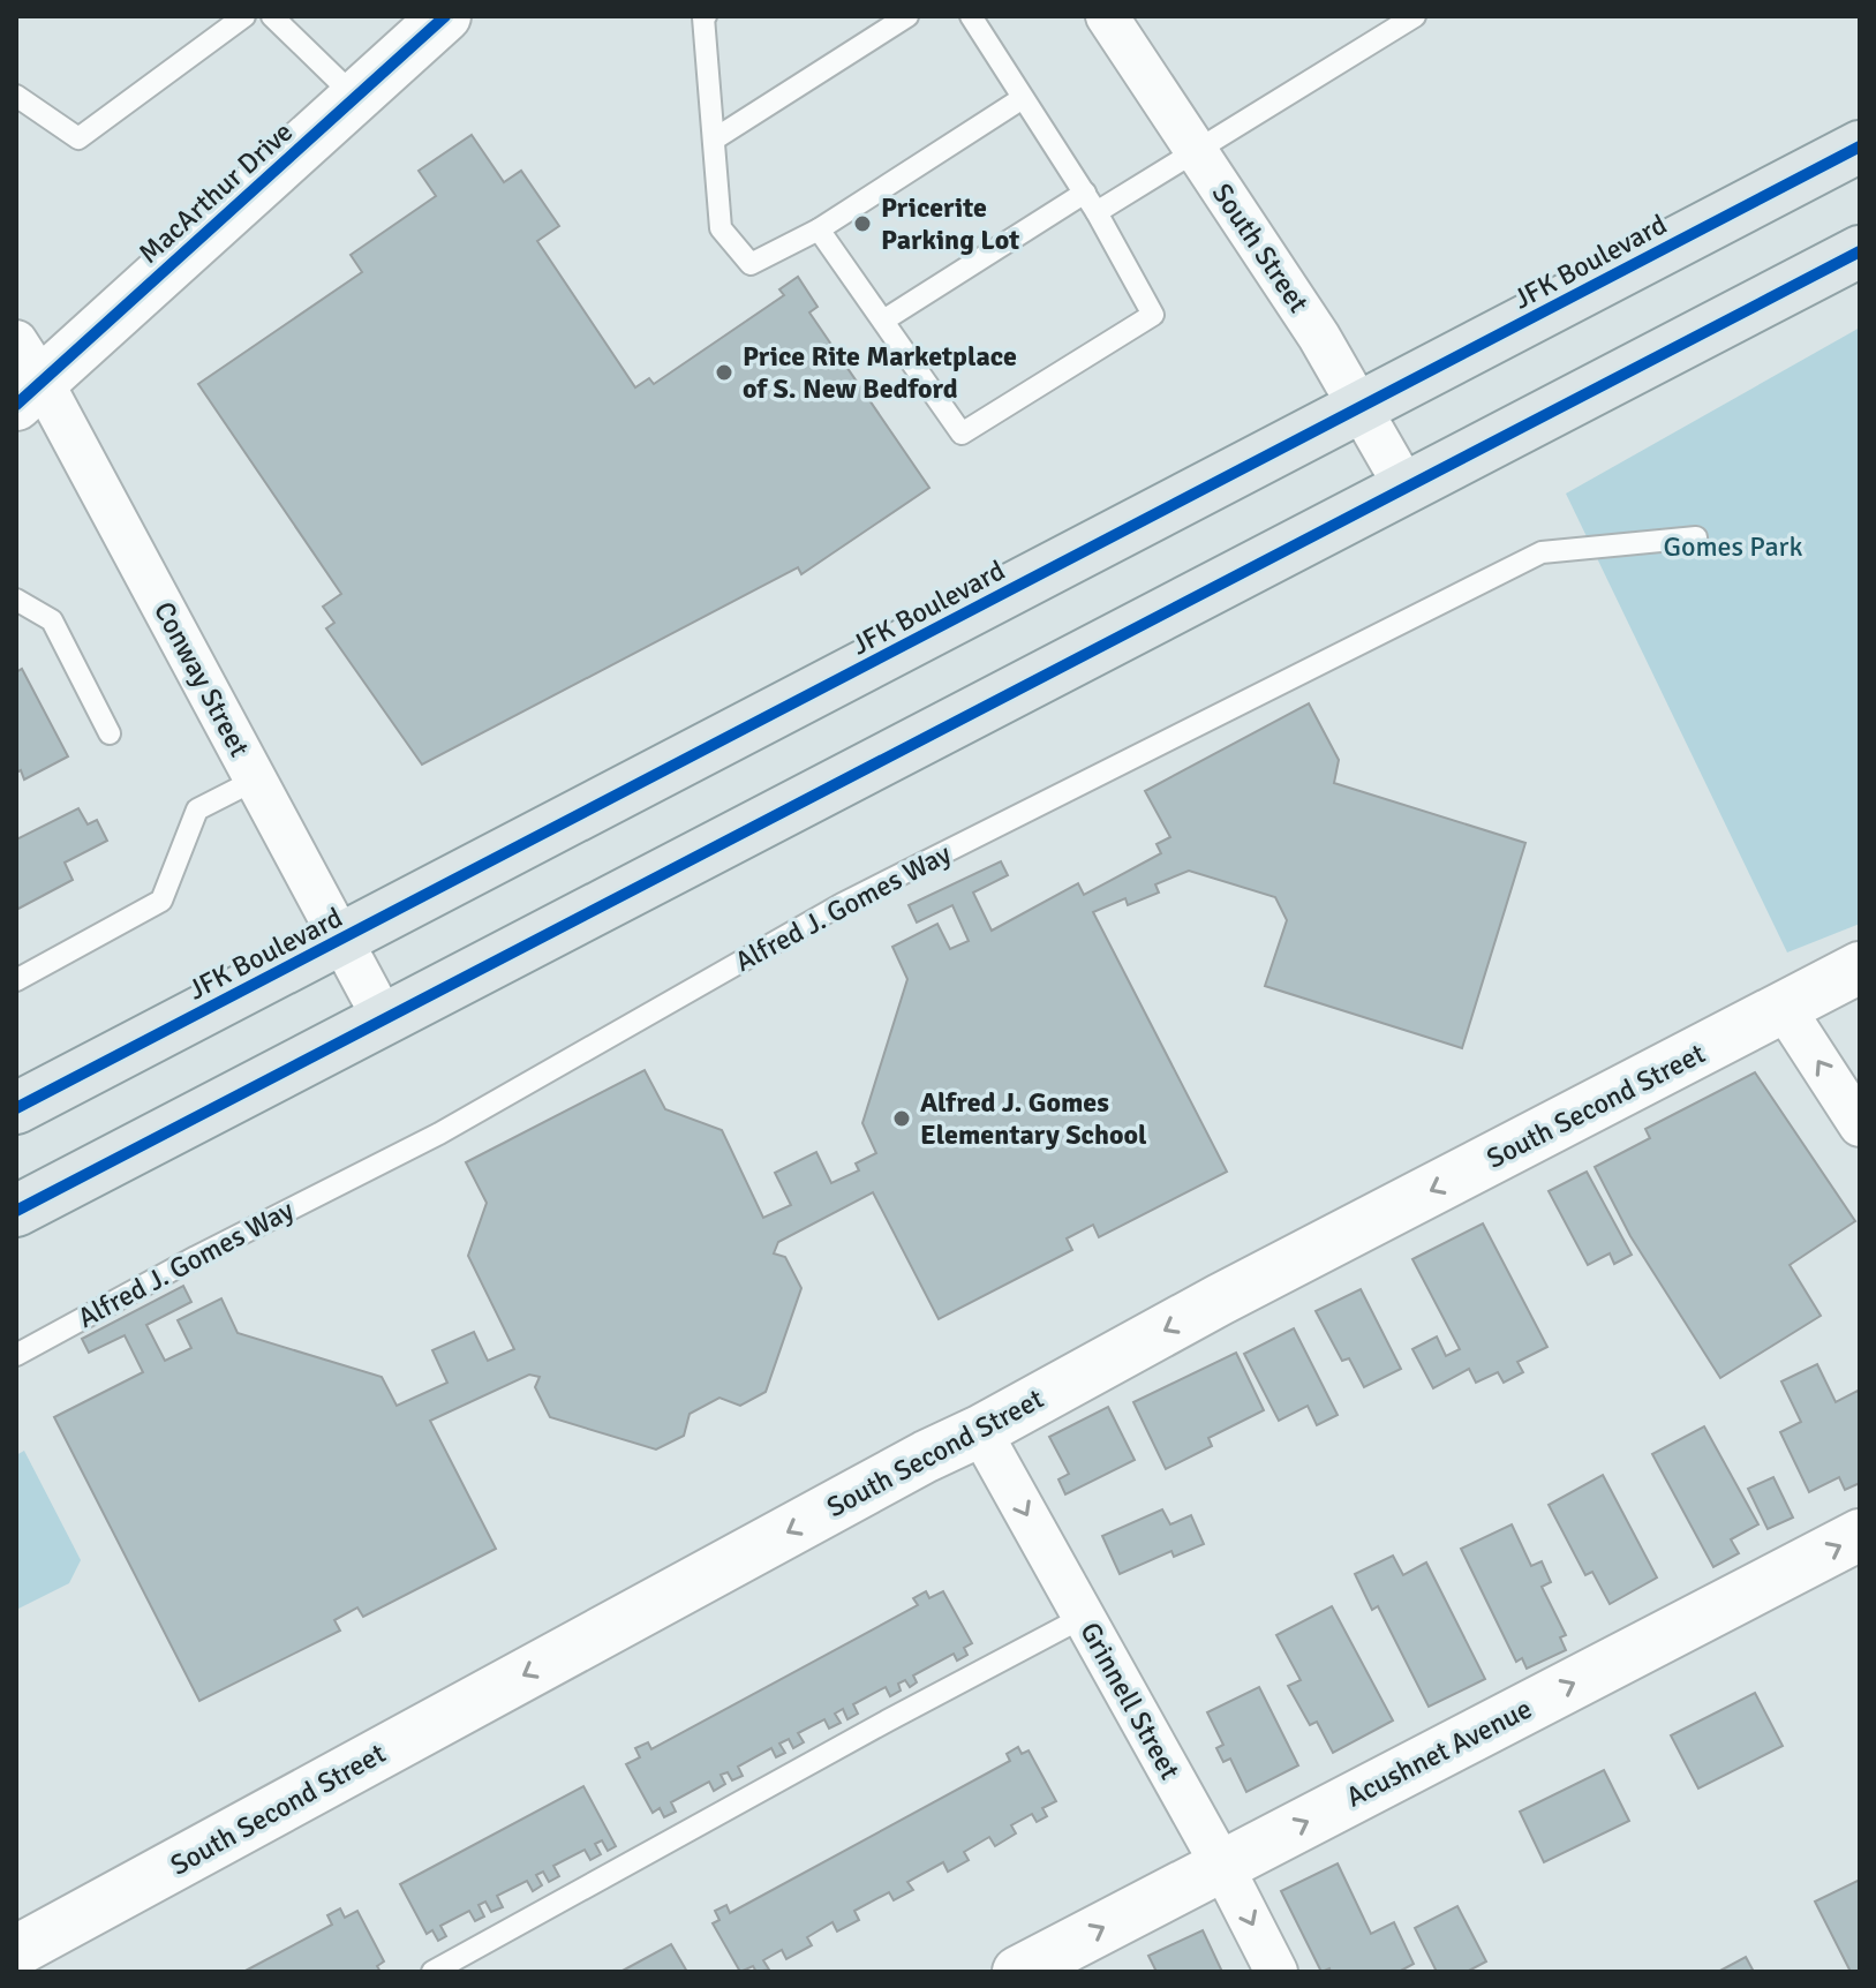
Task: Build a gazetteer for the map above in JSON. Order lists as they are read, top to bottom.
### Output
{
  "streets": {
    "main road": ["JFK Boulevard"],
    "street": [
      "MacArthur Drive",
      "South Street",
      "Conway Street",
      "South Second Street",
      "Grinnell Street",
      "Acushnet Avenue"
    ],
    "lane": ["Alfred J. Gomes Way"]
  },
  "crossings": [
    ["MacArthur Drive", "Conway Street"],
    ["South Street", "JFK Boulevard"],
    ["JFK Boulevard", "Conway Street"],
    ["South Second Street", "Grinnell Street"],
    ["Grinnell Street", "Acushnet Avenue"]
  ],
  "one_way": ["South Second Street", "Grinnell Street", "Acushnet Avenue"],
  "parks": ["Gomes Park"],
  "places": ["Pricerite Parking Lot", "Price Rite Marketplace of S. New Bedford", "Alfred J. Gomes Elementary School"]
}
